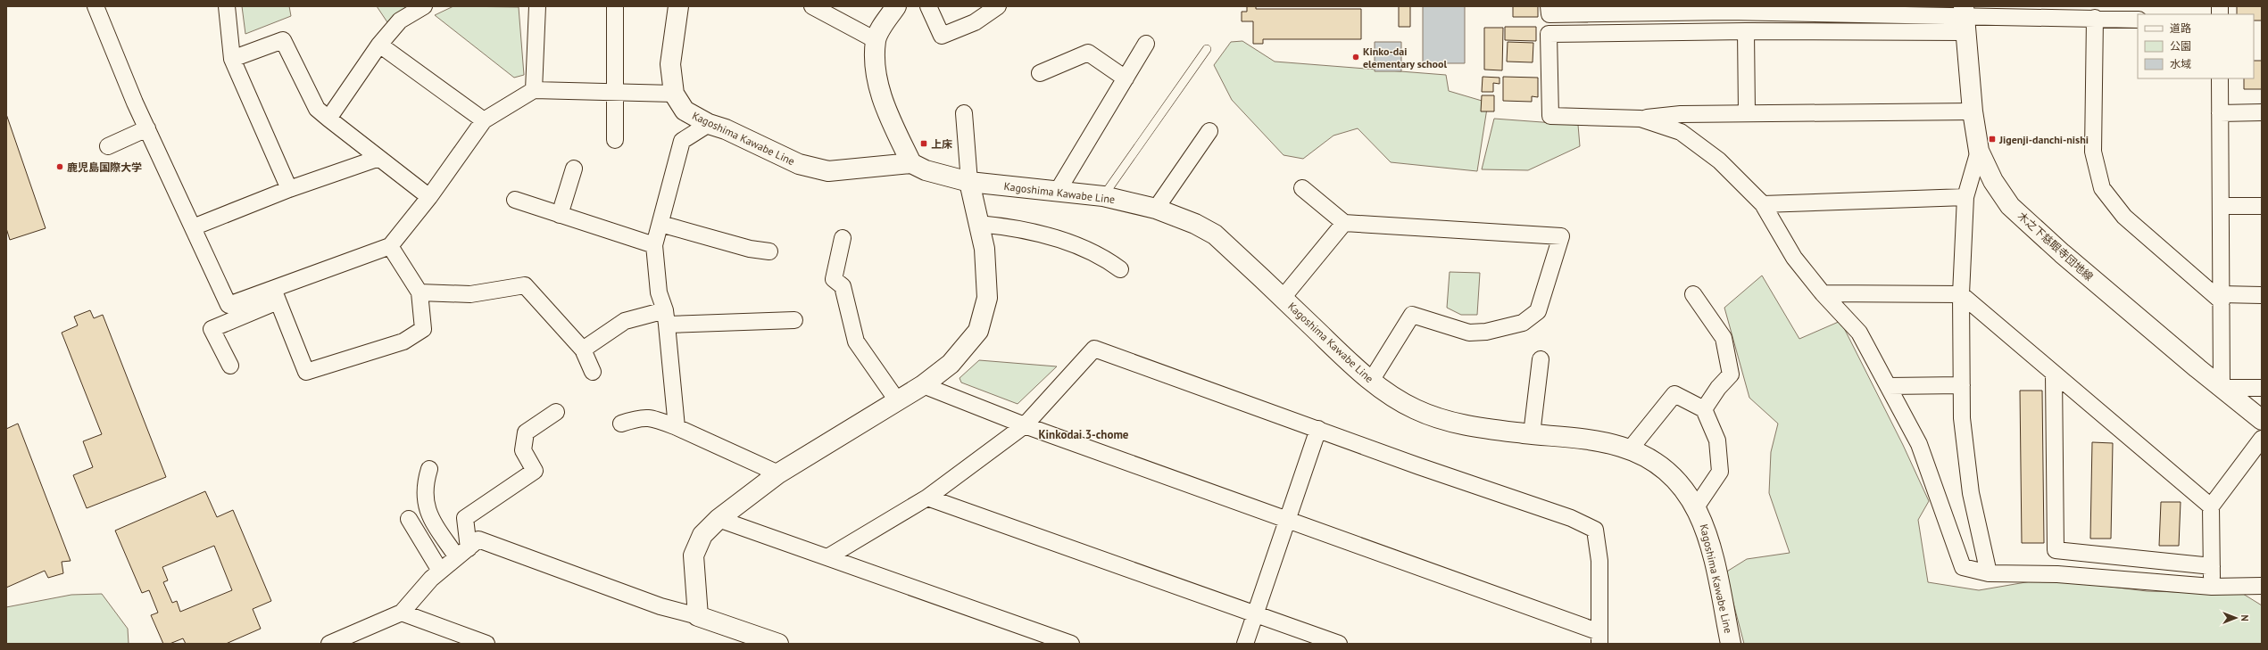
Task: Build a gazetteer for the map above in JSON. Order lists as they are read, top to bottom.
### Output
{
  "streets": {
    "main road": ["Kagoshima Kawabe Line", "木之下慈眼寺団地線"]
  },
  "districts": ["Kinkodai 3-chome"],
  "places": {
    "other": ["Kinko-dai elementary school", "鹿児島国際大学"],
    "transit": ["Jigenji-danchi-nishi", "上床"]
  },
  "legend": ["道路", "公園", "水域"],
  "north": "right"
}
